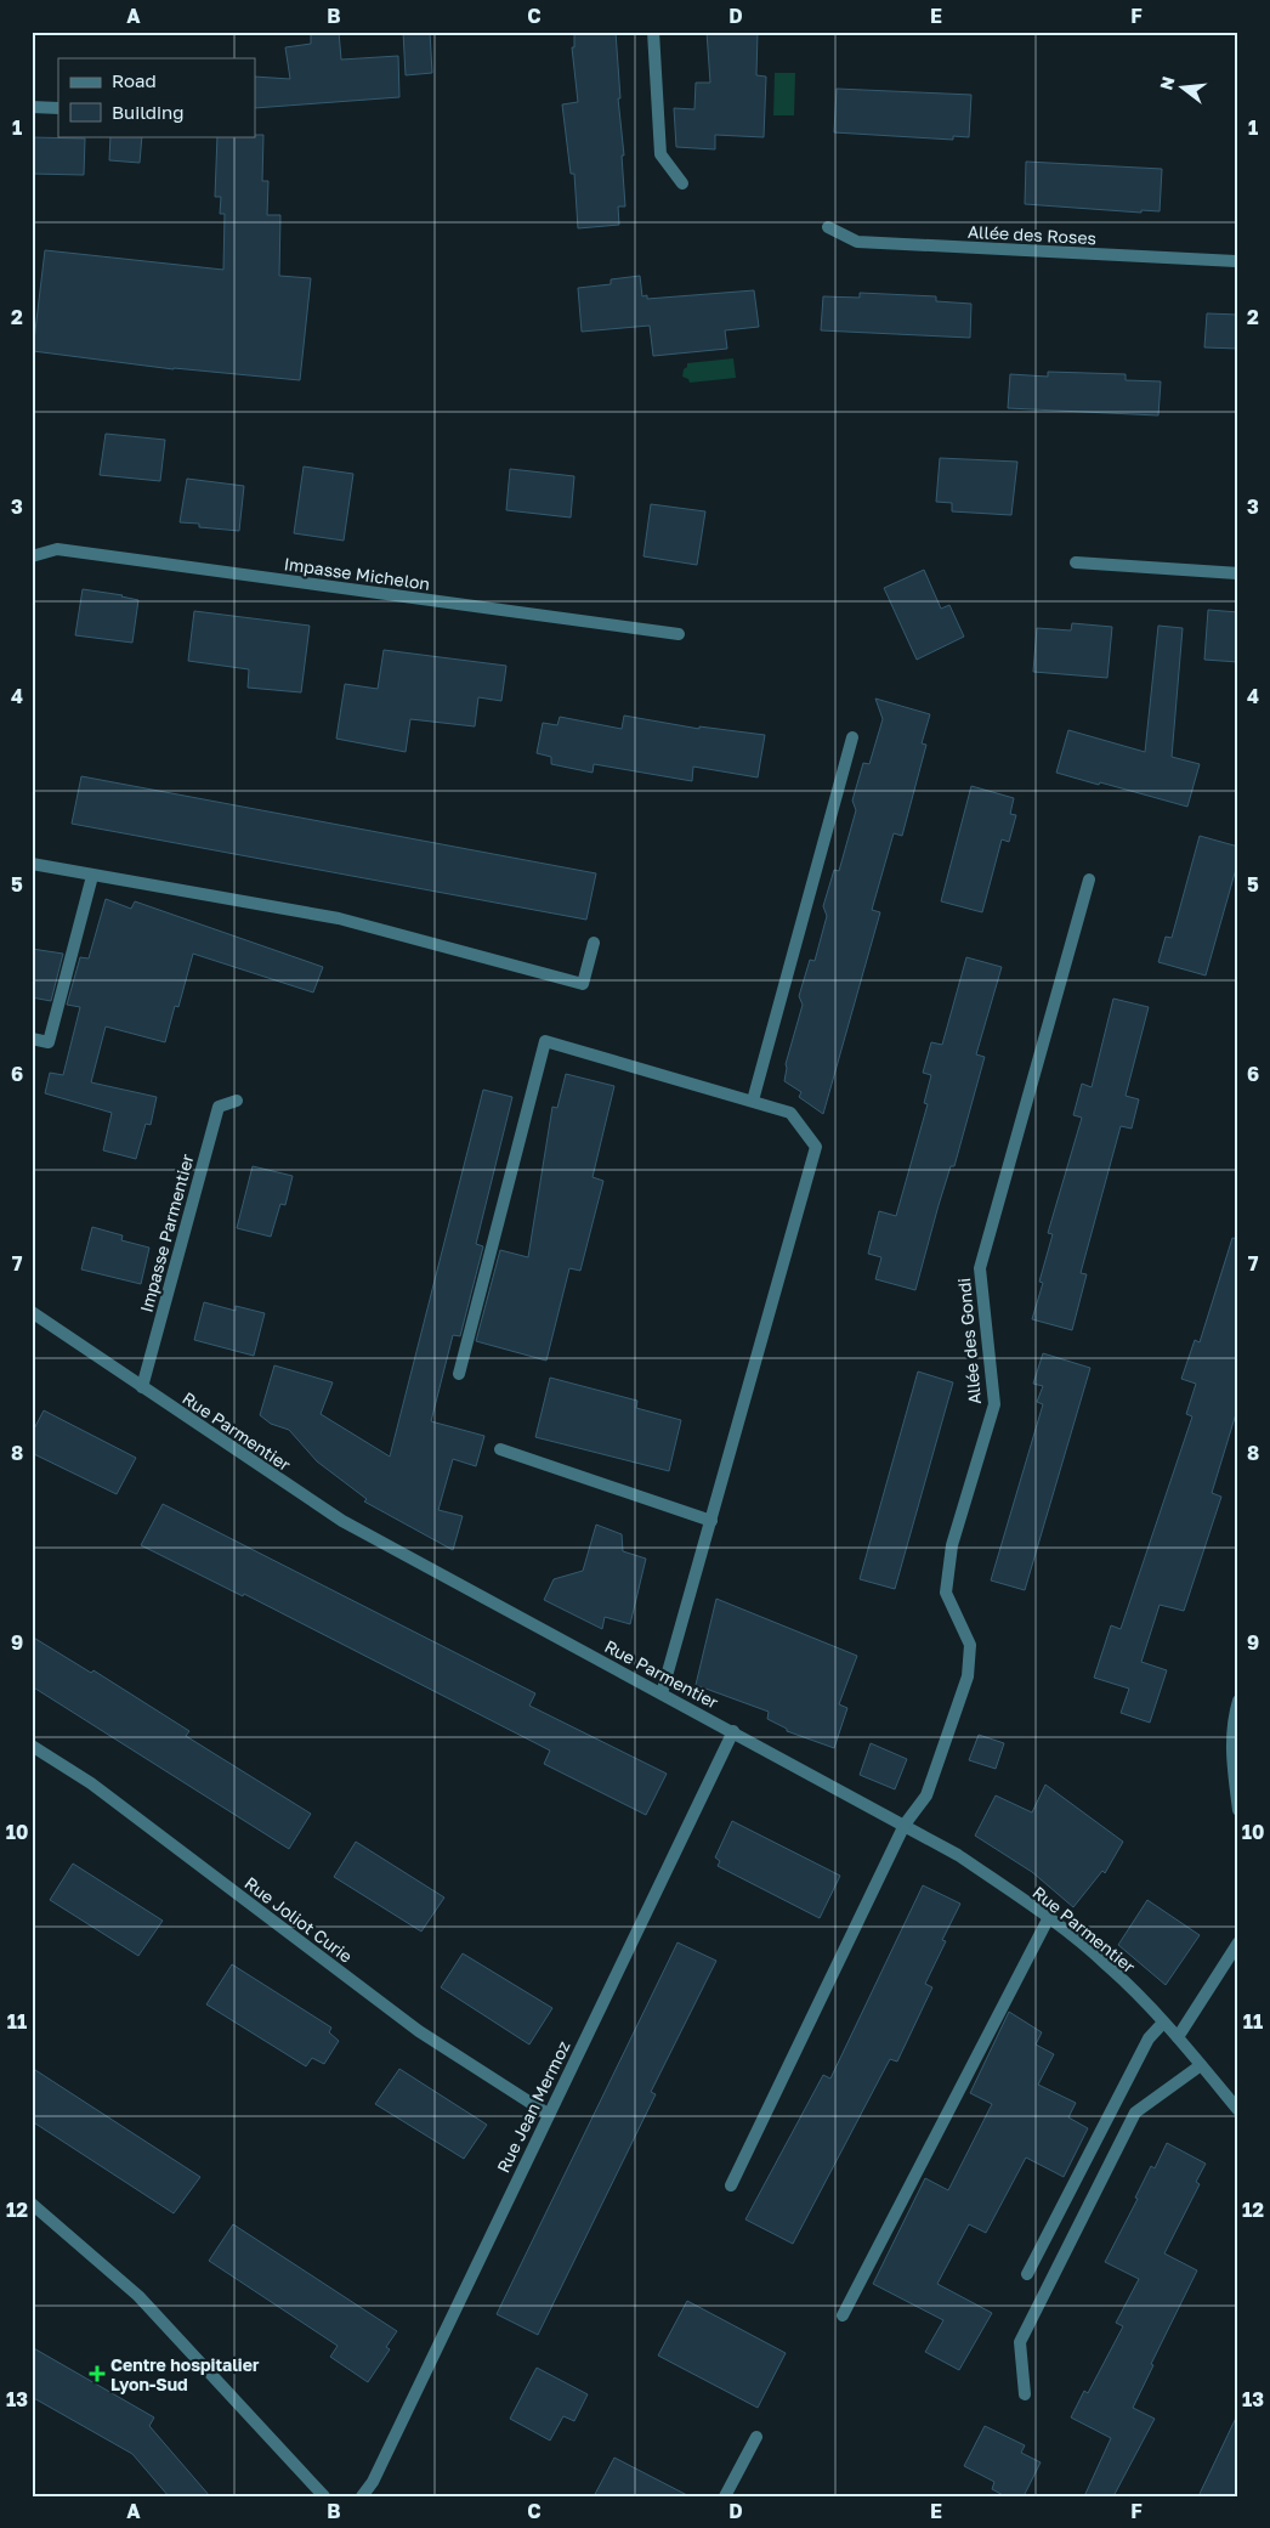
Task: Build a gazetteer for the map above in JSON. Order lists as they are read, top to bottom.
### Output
{
  "streets": {
    "street": [
      "Allée des Roses",
      "Impasse Michelon",
      "Impasse Parmentier",
      "Allée des Gondi",
      "Rue Parmentier",
      "Rue Joliot Curie",
      "Rue Jean Mermoz"
    ]
  },
  "crossings": [
    ["Impasse Parmentier", "Rue Parmentier"],
    ["Allée des Gondi", "Rue Parmentier"],
    ["Rue Parmentier", "Rue Jean Mermoz"],
    ["Rue Joliot Curie", "Rue Jean Mermoz"]
  ],
  "places": {
    "health": ["Centre hospitalier Lyon-Sud"]
  },
  "legend": ["Road", "Building"],
  "north": "left",
  "grid": {
    "columns": [
      "A",
      "B",
      "C",
      "D",
      "E",
      "F"
    ],
    "rows": [
      "1",
      "2",
      "3",
      "4",
      "5",
      "6",
      "7",
      "8",
      "9",
      "10",
      "11",
      "12",
      "13"
    ]
  }
}
